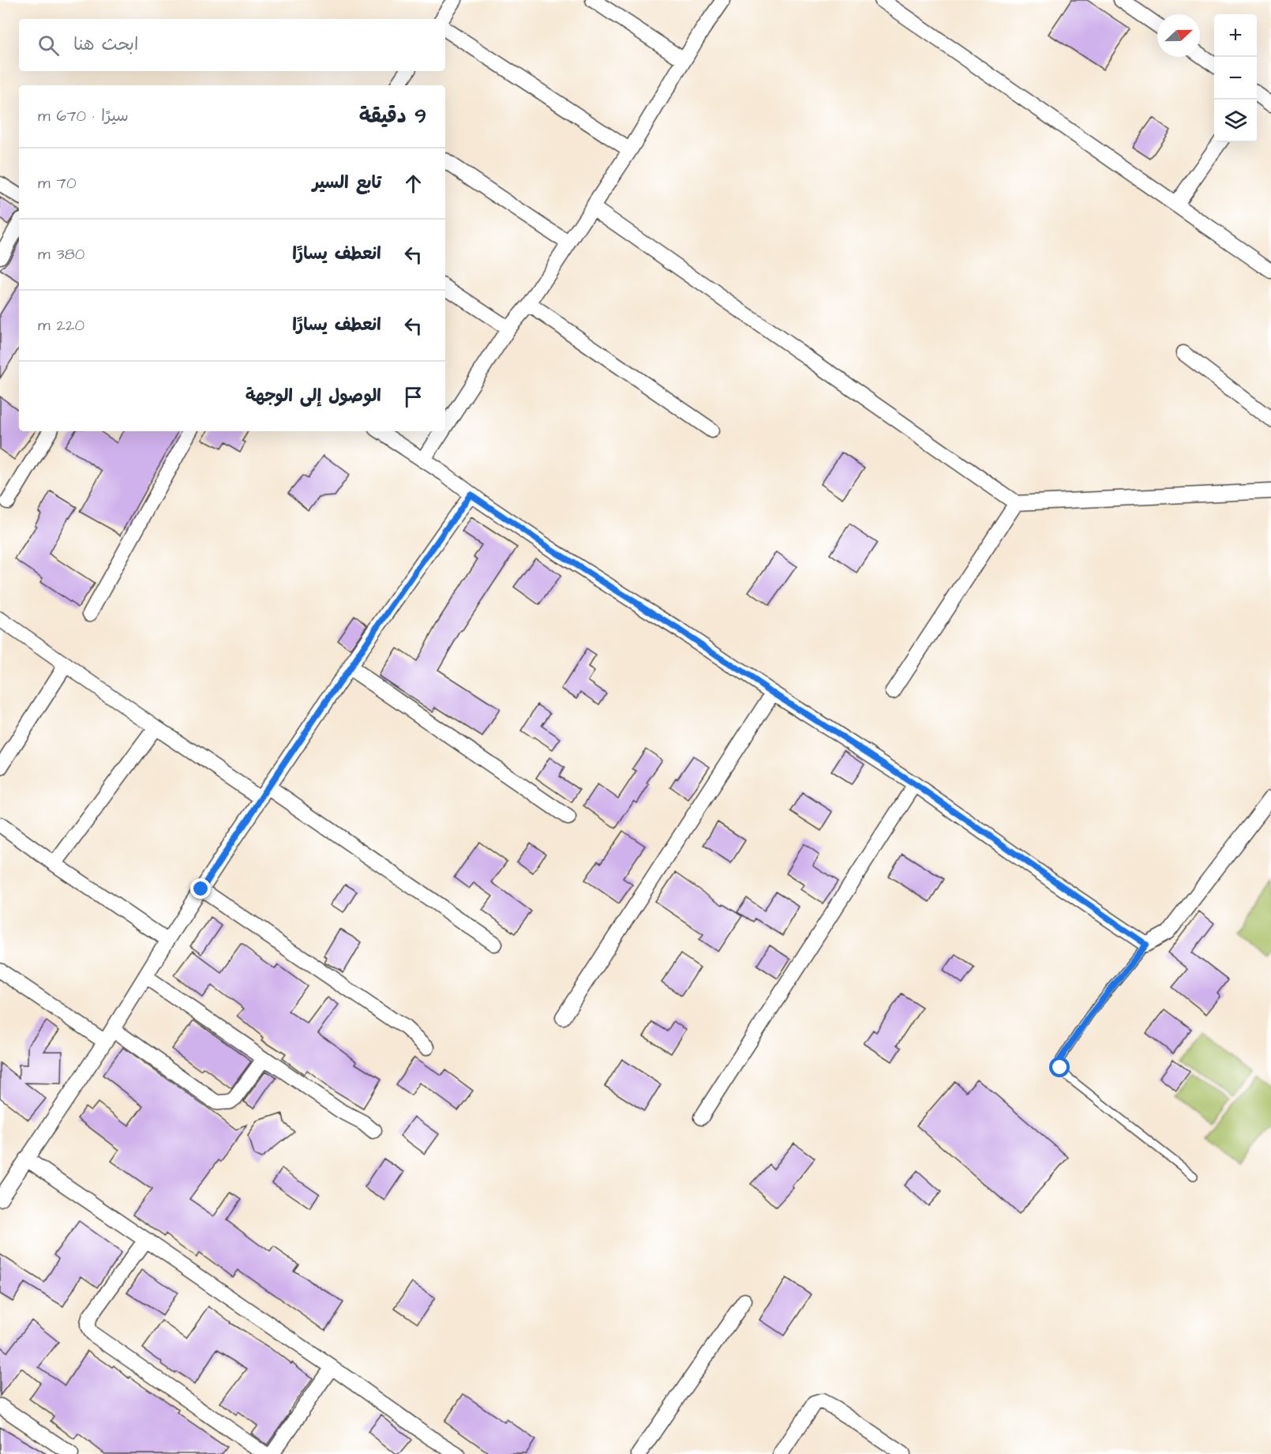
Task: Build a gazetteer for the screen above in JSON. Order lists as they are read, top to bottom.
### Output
{
  "north": "right",
  "page": {
    "map_buttons": ["+", "−"],
    "search": "ابحث هنا",
    "heading": ["9 دقيقة", "سيرًا · 670 m"],
    "list": [
      ["تابع السير", "70 m"],
      ["انعطف يسارًا", "380 m"],
      ["انعطف يسارًا", "220 m"],
      "الوصول إلى الوجهة"
    ]
  }
}
